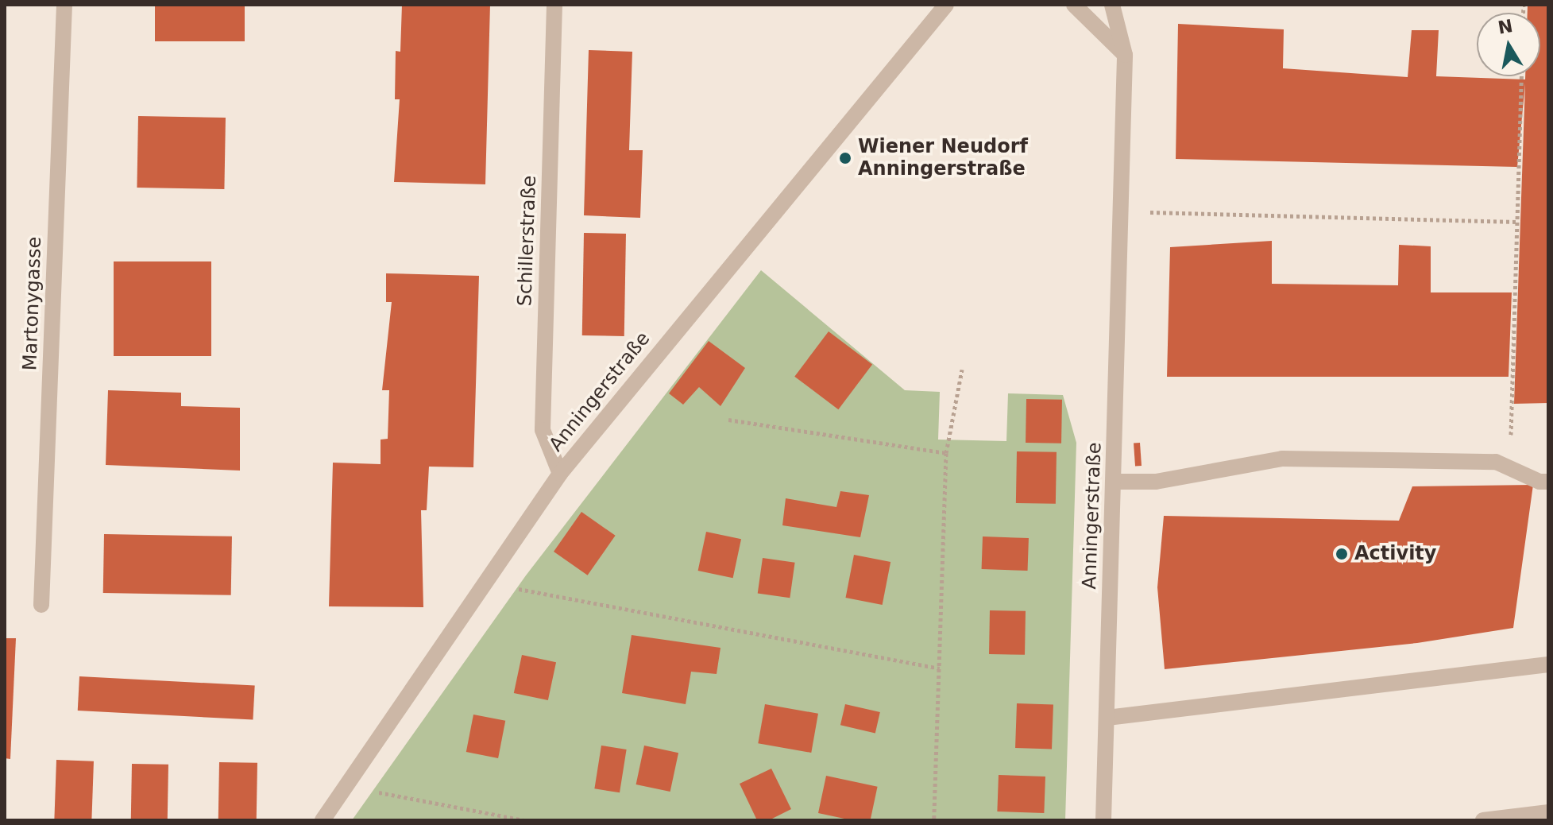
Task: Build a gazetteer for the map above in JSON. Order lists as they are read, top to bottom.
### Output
{
  "streets": {
    "street": ["Schillerstraße", "Martonygasse", "Anningerstraße"]
  },
  "crossings": [
    ["Schillerstraße", "Anningerstraße"]
  ],
  "places": ["Wiener Neudorf Anningerstraße", "Activity"],
  "north": "top"
}
